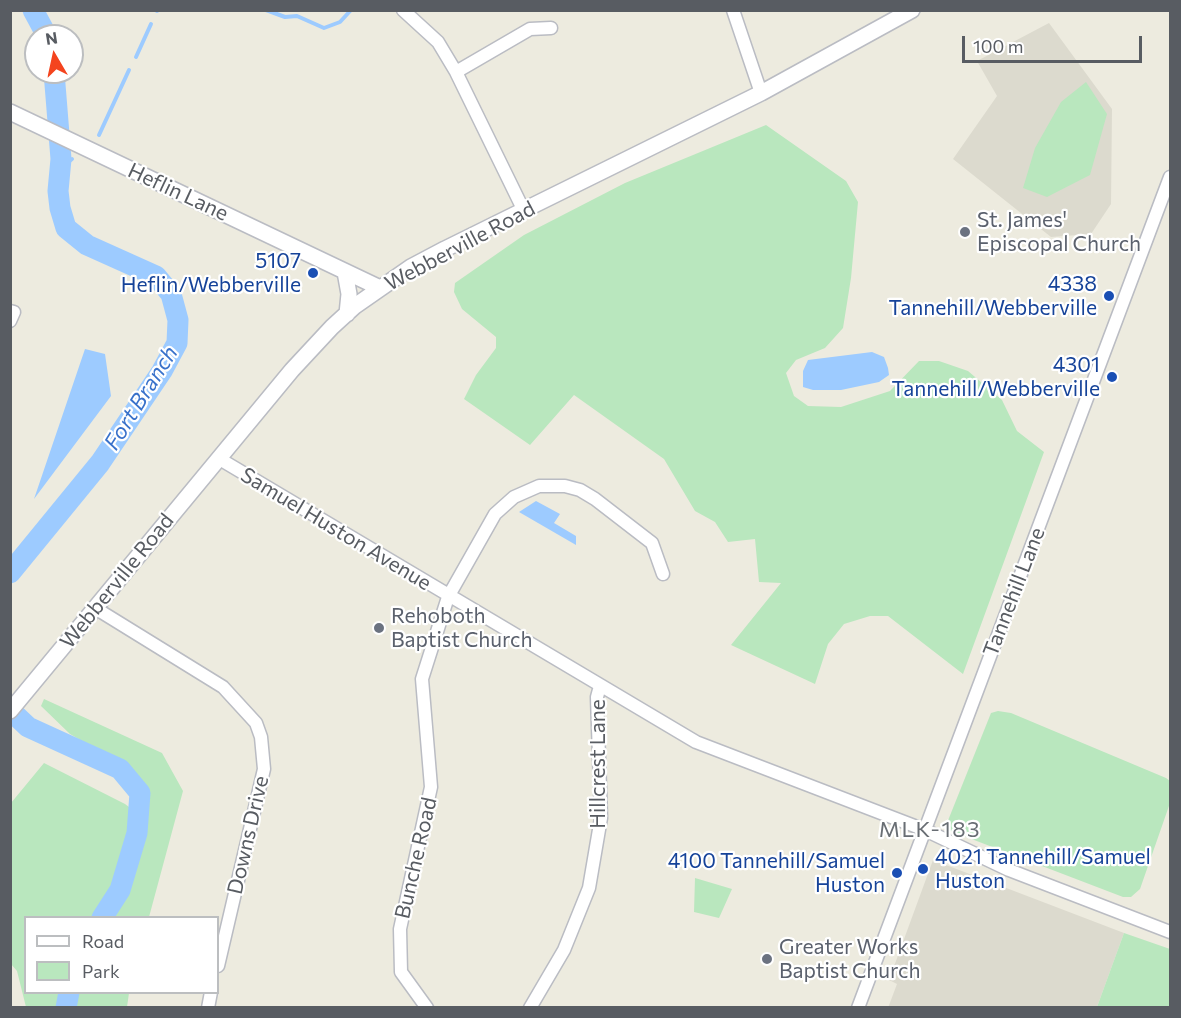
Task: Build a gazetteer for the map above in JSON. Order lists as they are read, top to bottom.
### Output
{
  "streets": {
    "street": [
      "Heflin Lane",
      "Webberville Road",
      "Samuel Huston Avenue",
      "Tannehill Lane",
      "Hillcrest Lane",
      "Downs Drive",
      "Bunche Road"
    ]
  },
  "crossings": [
    ["Heflin Lane", "Webberville Road"],
    ["Webberville Road", "Samuel Huston Avenue"],
    ["Webberville Road", "Downs Drive"],
    ["Samuel Huston Avenue", "Tannehill Lane"],
    ["Samuel Huston Avenue", "Hillcrest Lane"],
    ["Samuel Huston Avenue", "Bunche Road"]
  ],
  "districts": ["MLK-183"],
  "water": ["Fort Branch"],
  "places": [
    "St. James' Episcopal Church",
    "5107 Heflin/Webberville",
    "4338 Tannehill/Webberville",
    "4301 Tannehill/Webberville",
    "Rehoboth Baptist Church",
    "4021 Tannehill/Samuel Huston",
    "4100 Tannehill/Samuel Huston",
    "Greater Works Baptist Church"
  ],
  "legend": ["Road", "Park"],
  "scale_bar": "100 m",
  "north": "top"
}
